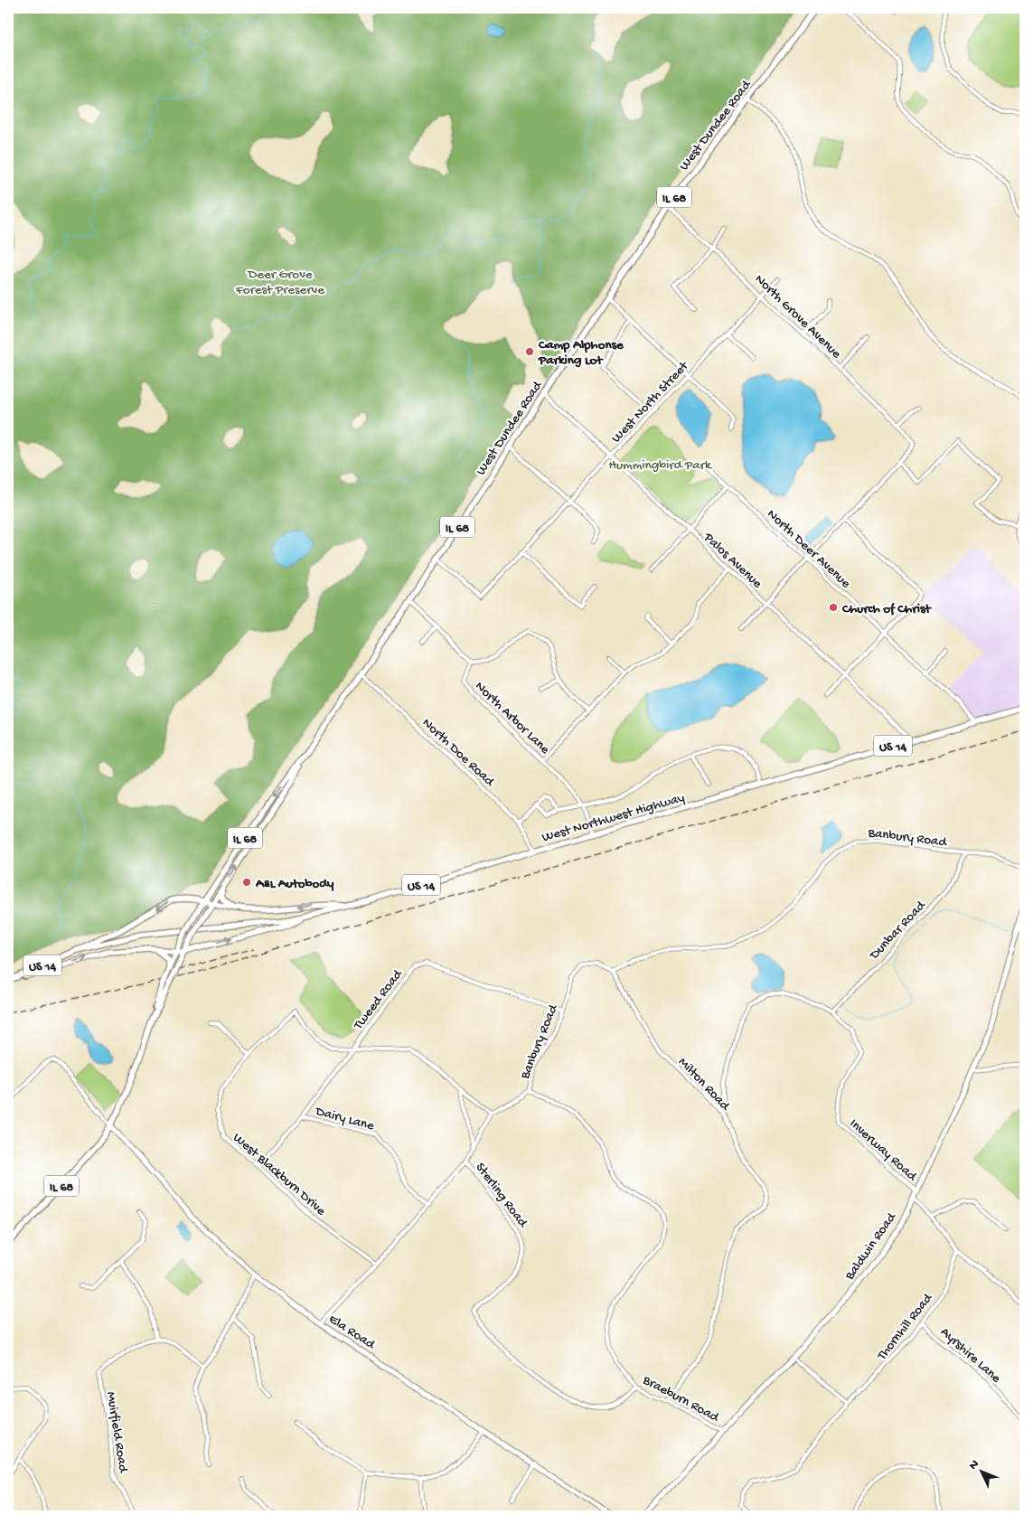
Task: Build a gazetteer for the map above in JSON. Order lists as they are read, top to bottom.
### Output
{
  "streets": {
    "main road": [
      "West Dundee Road",
      "IL 68",
      "US 14",
      "West Northwest Highway"
    ],
    "street": [
      "North Grove Avenue",
      "West North Street",
      "North Deer Avenue",
      "Palos Avenue",
      "North Arbor Lane",
      "North Doe Road",
      "Banbury Road",
      "Dunbar Road",
      "Tweed Road",
      "Milton Road",
      "Dairy Lane",
      "Inverway Road",
      "West Blackburn Drive",
      "Sterling Road",
      "Baldwin Road",
      "Thornhill Road",
      "Ela Road",
      "Ayrshire Lane",
      "Braeburn Road",
      "Muirfield Road"
    ]
  },
  "crossings": [
    ["West Dundee Road", "IL 68"],
    ["West Dundee Road", "North Grove Avenue"],
    ["West Dundee Road", "West North Street"],
    ["West Dundee Road", "Palos Avenue"],
    ["West Dundee Road", "North Doe Road"],
    ["IL 68", "Ela Road"],
    ["North Grove Avenue", "West North Street"],
    ["West North Street", "Palos Avenue"],
    ["North Deer Avenue", "West Northwest Highway"],
    ["Palos Avenue", "West Northwest Highway"],
    ["North Arbor Lane", "West Northwest Highway"],
    ["US 14", "West Northwest Highway"],
    ["North Doe Road", "West Northwest Highway"],
    ["Banbury Road", "Dunbar Road"],
    ["Banbury Road", "Tweed Road"],
    ["Banbury Road", "Milton Road"],
    ["Banbury Road", "Braeburn Road"],
    ["Dunbar Road", "Inverway Road"],
    ["Tweed Road", "Dairy Lane"],
    ["Tweed Road", "West Blackburn Drive"],
    ["Milton Road", "Inverway Road"],
    ["Milton Road", "Braeburn Road"],
    ["Inverway Road", "Baldwin Road"],
    ["Inverway Road", "Thornhill Road"],
    ["Sterling Road", "Braeburn Road"],
    ["Baldwin Road", "Braeburn Road"],
    ["Thornhill Road", "Ayrshire Lane"]
  ],
  "parks": ["Deer Grove Forest Preserve", "Hummingbird Park"],
  "places": ["Camp Alphonse Parking Lot", "Church of Christ", "A&L Autobody"],
  "north": "top left"
}
